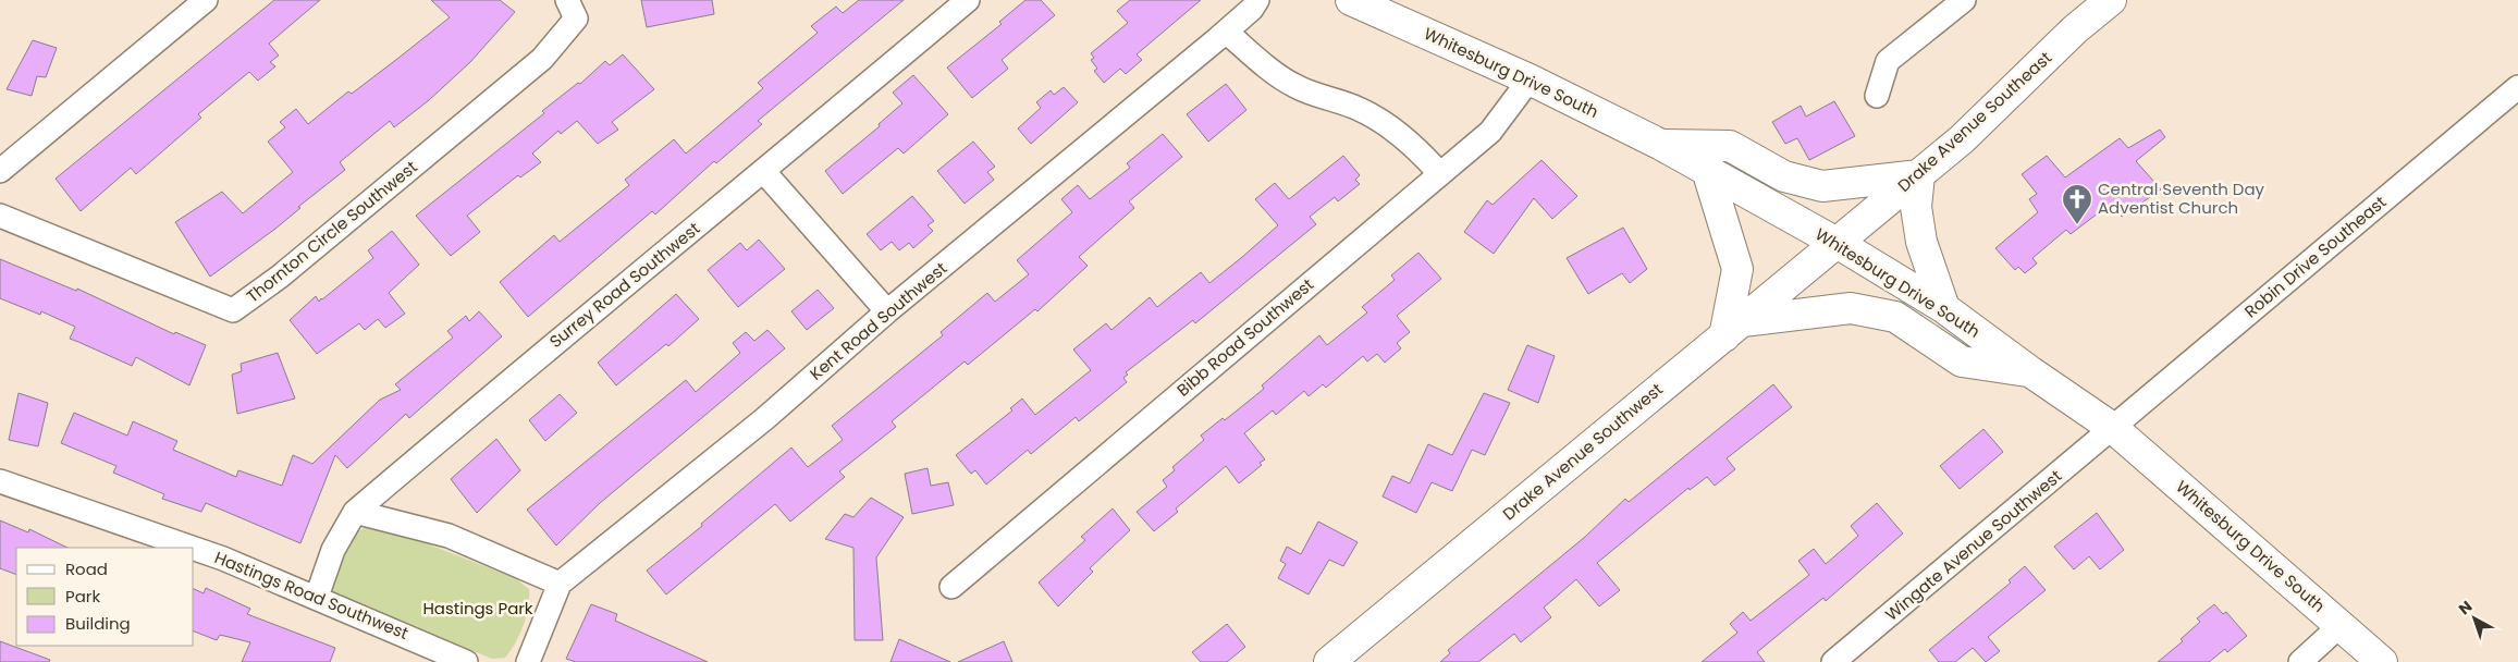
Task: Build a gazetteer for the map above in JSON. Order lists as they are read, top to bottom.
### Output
{
  "streets": {
    "main road": ["Whitesburg Drive South", "Drake Avenue Southeast", "Drake Avenue Southwest"],
    "street": [
      "Thornton Circle Southwest",
      "Robin Drive Southeast",
      "Surrey Road Southwest",
      "Kent Road Southwest",
      "Bibb Road Southwest",
      "Wingate Avenue Southwest",
      "Hastings Road Southwest"
    ]
  },
  "crossings": [
    ["Whitesburg Drive South", "Drake Avenue Southeast"],
    ["Whitesburg Drive South", "Robin Drive Southeast"],
    ["Whitesburg Drive South", "Bibb Road Southwest"],
    ["Whitesburg Drive South", "Drake Avenue Southwest"],
    ["Whitesburg Drive South", "Wingate Avenue Southwest"],
    ["Drake Avenue Southeast", "Drake Avenue Southwest"],
    ["Robin Drive Southeast", "Wingate Avenue Southwest"],
    ["Surrey Road Southwest", "Hastings Road Southwest"]
  ],
  "parks": ["Hastings Park"],
  "places": {
    "church": ["Central Seventh Day Adventist Church"]
  },
  "legend": ["Road", "Park", "Building"],
  "north": "top left"
}
